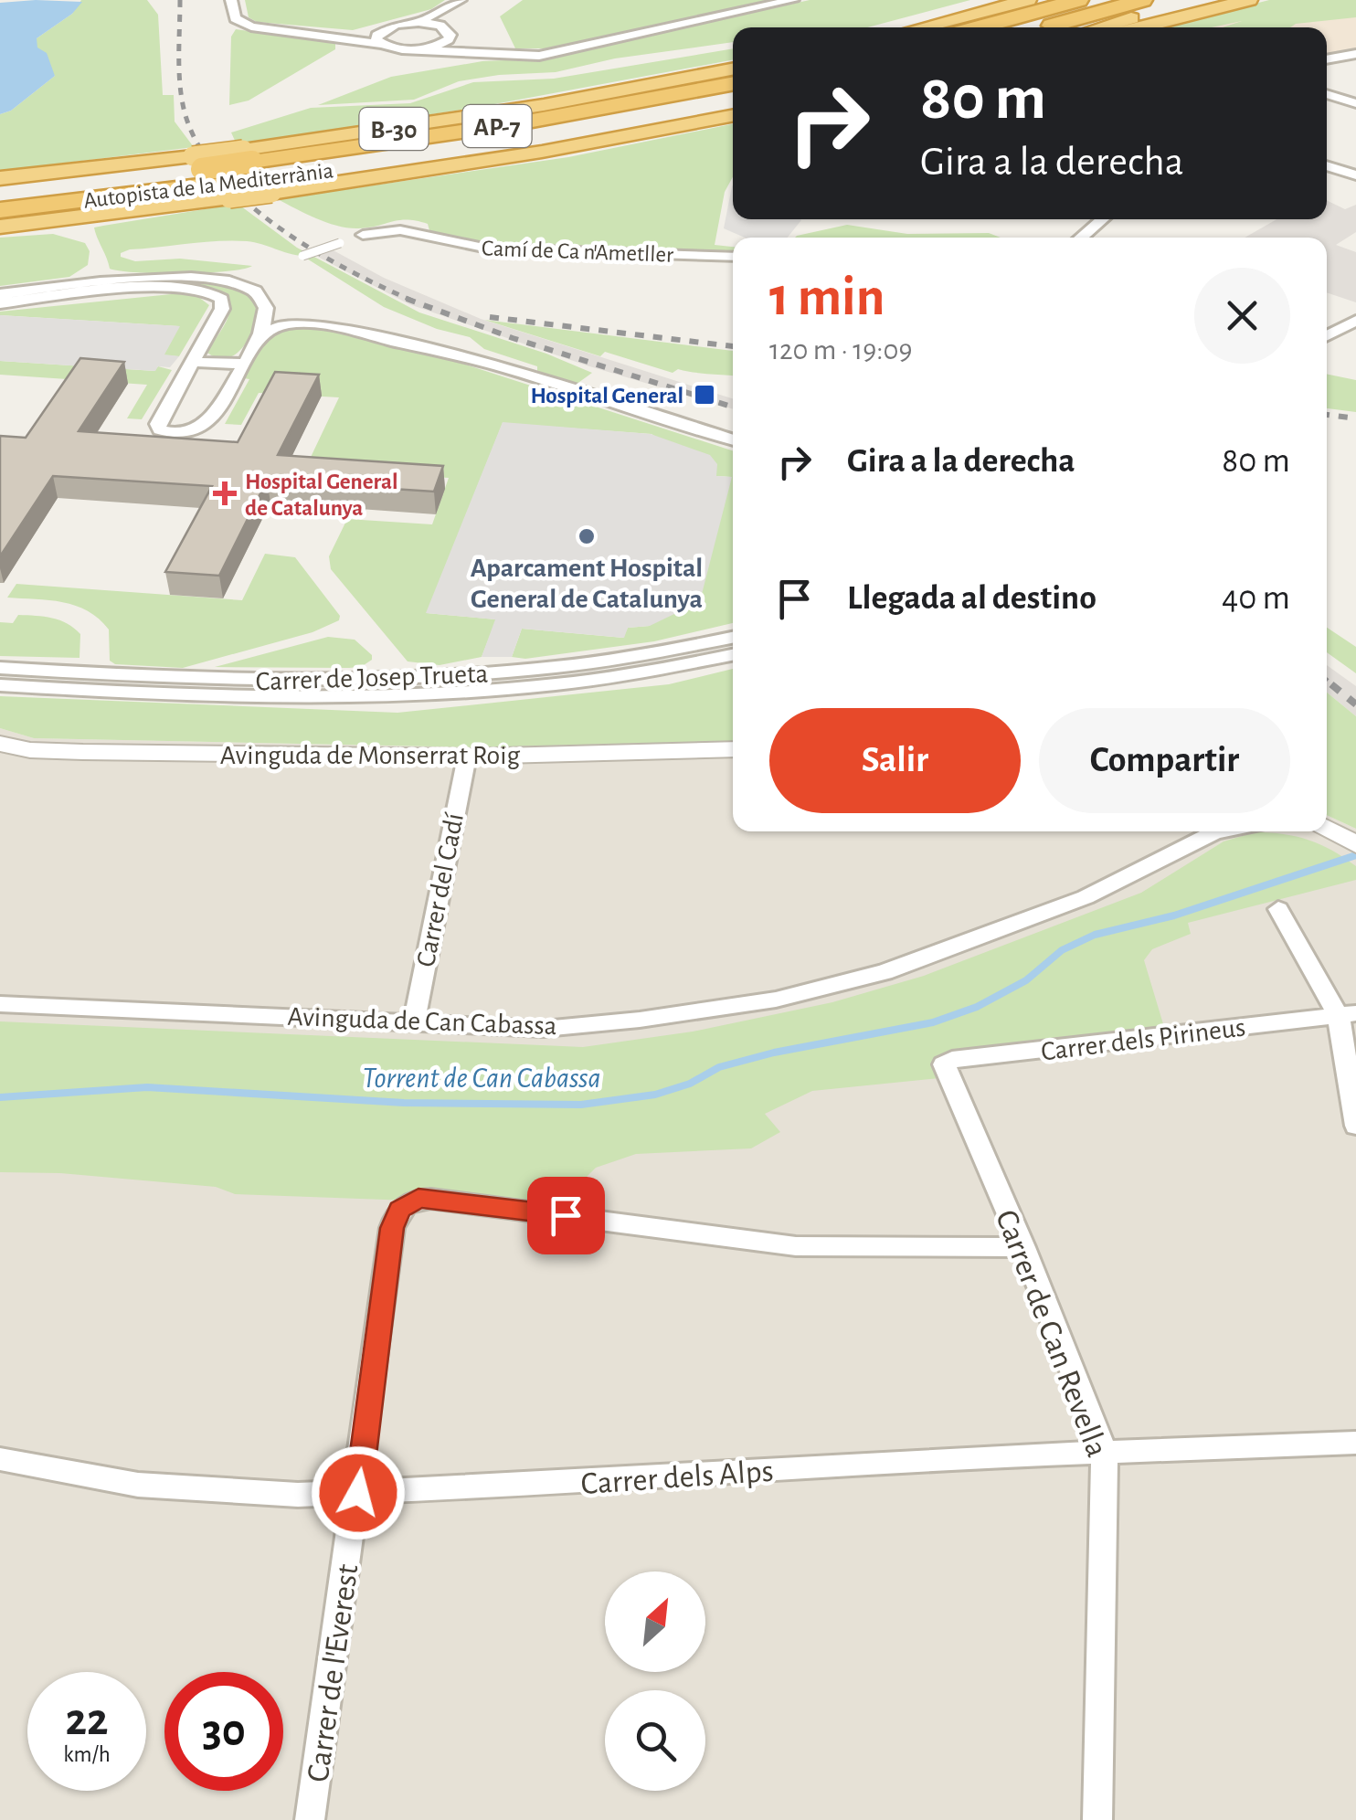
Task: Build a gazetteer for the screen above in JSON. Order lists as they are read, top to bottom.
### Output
{
  "streets": {
    "highway": ["AP-7", "B-30", "Autopista de la Mediterrània"],
    "street": [
      "Camí de Ca n'Ametller",
      "Carrer de Josep Trueta",
      "Avinguda de Monserrat Roig",
      "Carrer del Cadí",
      "Avinguda de Can Cabassa",
      "Carrer dels Pirineus",
      "Carrer de Can Revella",
      "Carrer dels Alps",
      "Carrer de l'Everest"
    ]
  },
  "crossings": [
    ["B-30", "Autopista de la Mediterrània"],
    ["Avinguda de Monserrat Roig", "Carrer del Cadí"],
    ["Carrer del Cadí", "Avinguda de Can Cabassa"],
    ["Carrer dels Pirineus", "Carrer de Can Revella"],
    ["Carrer de Can Revella", "Carrer dels Alps"],
    ["Carrer de Can Revella", "Carrer de l'Everest"],
    ["Carrer dels Alps", "Carrer de l'Everest"]
  ],
  "water": ["Torrent de Can Cabassa"],
  "places": {
    "transit": ["Hospital General"],
    "health": ["Hospital General de Catalunya"],
    "other": ["Aparcament Hospital General de Catalunya"]
  },
  "north": "top right",
  "page": {
    "turn": ["80 m", "Gira a la derecha"],
    "heading": ["1 min", "120 m · 19:09"],
    "list": [
      {
        "name": "Gira a la derecha",
        "value": "80 m"
      },
      {
        "name": "Llegada al destino",
        "value": "40 m"
      }
    ],
    "buttons": ["Salir", "Compartir"],
    "speed": "22 km/h",
    "limit": "30"
  }
}
